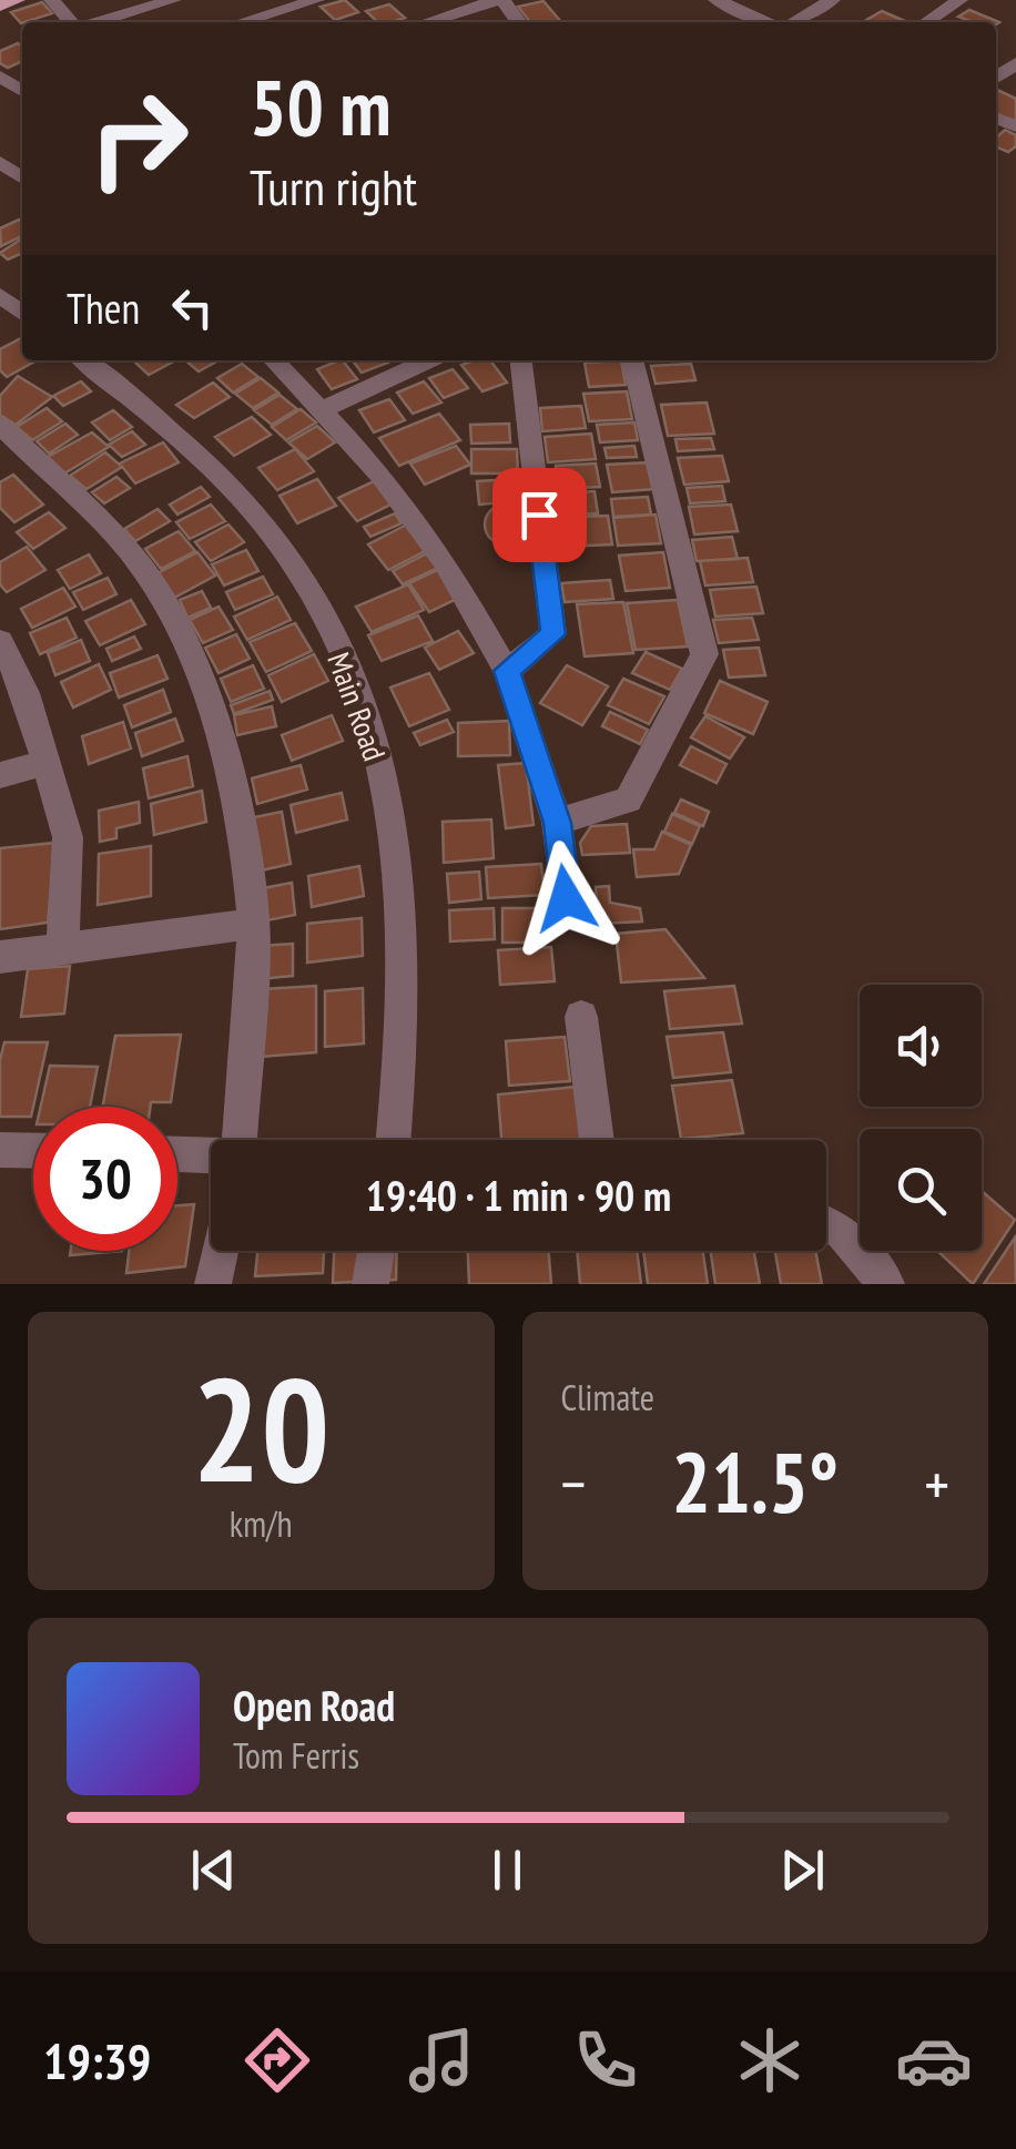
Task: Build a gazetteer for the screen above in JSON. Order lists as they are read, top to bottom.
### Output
{
  "streets": {
    "street": ["Main Road"]
  },
  "page": {
    "turn": ["50 m", "Turn right"],
    "then": "Then",
    "limit": "30",
    "trip": "19:40 · 1 min · 90 m",
    "tile": [
      ["20", "km/h"],
      "Climate"
    ],
    "heat": ["−", "21.5°", "+"],
    "song": ["Open Road", "Tom Ferris"],
    "tabs": "19:39"
  }
}
